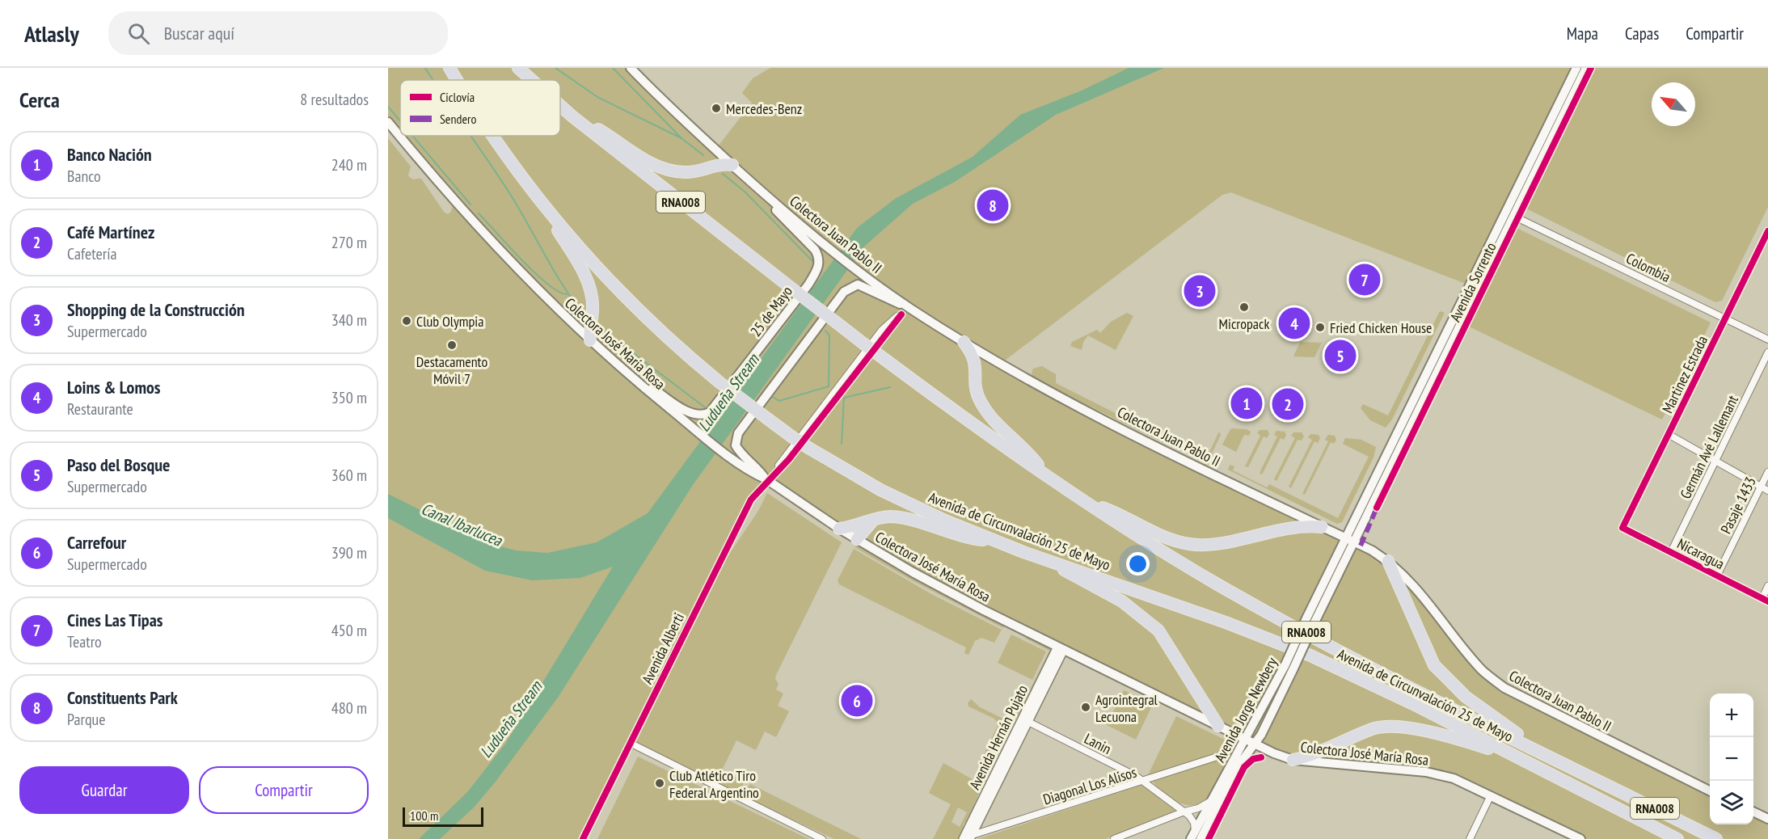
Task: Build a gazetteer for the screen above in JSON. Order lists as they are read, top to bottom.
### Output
{
  "streets": {
    "highway": ["RNA008", "Avenida de Circunvalación 25 de Mayo"],
    "main road": [
      "Colectora Juan Pablo II",
      "Avenida Sorrento",
      "25 de Mayo",
      "Colectora José María Rosa",
      "Avenida Jorge Newbery"
    ],
    "street": [
      "Colombia",
      "Martinez Estrada",
      "Germán Avé Lallemant",
      "Pasaje 1433",
      "Nicaragua",
      "Avenida Alberti",
      "Avenida Hernán Pujato",
      "Lanin",
      "Diagonal Los Alisos"
    ]
  },
  "crossings": [
    ["Colectora Juan Pablo II", "Avenida Sorrento"],
    ["Colectora Juan Pablo II", "25 de Mayo"],
    ["Colectora Juan Pablo II", "Avenida Alberti"],
    ["Colectora Juan Pablo II", "Avenida Jorge Newbery"],
    ["Colombia", "Martinez Estrada"],
    ["Avenida Sorrento", "Avenida Jorge Newbery"],
    ["25 de Mayo", "Colectora José María Rosa"],
    ["Colectora José María Rosa", "Avenida Alberti"],
    ["Colectora José María Rosa", "Avenida Jorge Newbery"],
    ["Colectora José María Rosa", "Avenida Hernán Pujato"],
    ["Martinez Estrada", "Nicaragua"],
    ["Germán Avé Lallemant", "Nicaragua"],
    ["Pasaje 1433", "Nicaragua"],
    ["Avenida Hernán Pujato", "Lanin"],
    ["Avenida Hernán Pujato", "Diagonal Los Alisos"],
    ["Lanin", "Diagonal Los Alisos"]
  ],
  "water": ["Ludueña Stream", "Canal Ibarlucea"],
  "places": [
    "Mercedes-Benz",
    "Micropack",
    "Club Olympia",
    "Fried Chicken House",
    "Destacamento Móvil 7",
    "Agrointegral Lecuona",
    "Club Atlético Tiro Federal Argentino"
  ],
  "legend": ["Ciclovía", "Sendero"],
  "scale_bar": "100 m",
  "north": "top left",
  "page": {
    "header": "Atlasly",
    "search": "Buscar aquí",
    "nav": ["Mapa", "Capas", "Compartir"],
    "heading": ["Cerca", "8 resultados"],
    "list": [
      {
        "mark": "1",
        "name": "Banco Nación",
        "note": "Banco",
        "value": "240 m"
      },
      {
        "mark": "2",
        "name": "Café Martínez",
        "note": "Cafetería",
        "value": "270 m"
      },
      {
        "mark": "3",
        "name": "Shopping de la Construcción",
        "note": "Supermercado",
        "value": "340 m"
      },
      {
        "mark": "4",
        "name": "Loins & Lomos",
        "note": "Restaurante",
        "value": "350 m"
      },
      {
        "mark": "5",
        "name": "Paso del Bosque",
        "note": "Supermercado",
        "value": "360 m"
      },
      {
        "mark": "6",
        "name": "Carrefour",
        "note": "Supermercado",
        "value": "390 m"
      },
      {
        "mark": "7",
        "name": "Cines Las Tipas",
        "note": "Teatro",
        "value": "450 m"
      },
      {
        "mark": "8",
        "name": "Constituents Park",
        "note": "Parque",
        "value": "480 m"
      }
    ],
    "pins": [
      "8",
      "7",
      "3",
      "4",
      "5",
      "1",
      "2",
      "6"
    ],
    "map_buttons": ["+", "−"],
    "buttons": ["Guardar", "Compartir"],
    "scale": "100 m"
  }
}
